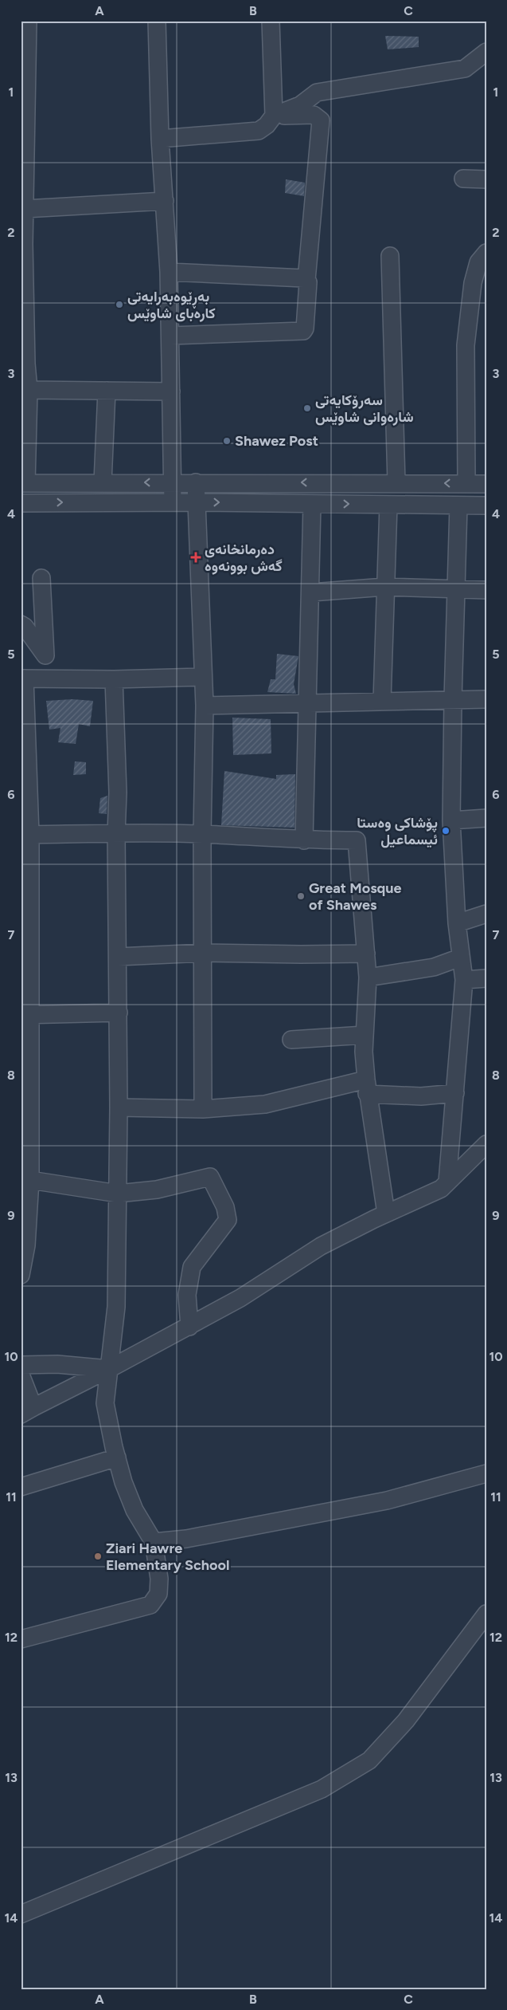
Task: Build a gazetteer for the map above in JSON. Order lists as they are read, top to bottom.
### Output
{
  "places": {
    "other": [
      "بەڕێوەبەرایەتی کارەبای شاوێس",
      "سەرۆکایەتی شارەوانی شاوێس",
      "Shawez Post",
      "پۆشاکی وەستا ئیسماعیل",
      "Great Mosque of Shawes",
      "Ziari Hawre Elementary School"
    ],
    "health": ["دەرمانخانەی گەش بوونەوە"]
  },
  "grid": {
    "columns": ["A", "B", "C"],
    "rows": [
      "1",
      "2",
      "3",
      "4",
      "5",
      "6",
      "7",
      "8",
      "9",
      "10",
      "11",
      "12",
      "13",
      "14"
    ]
  }
}
